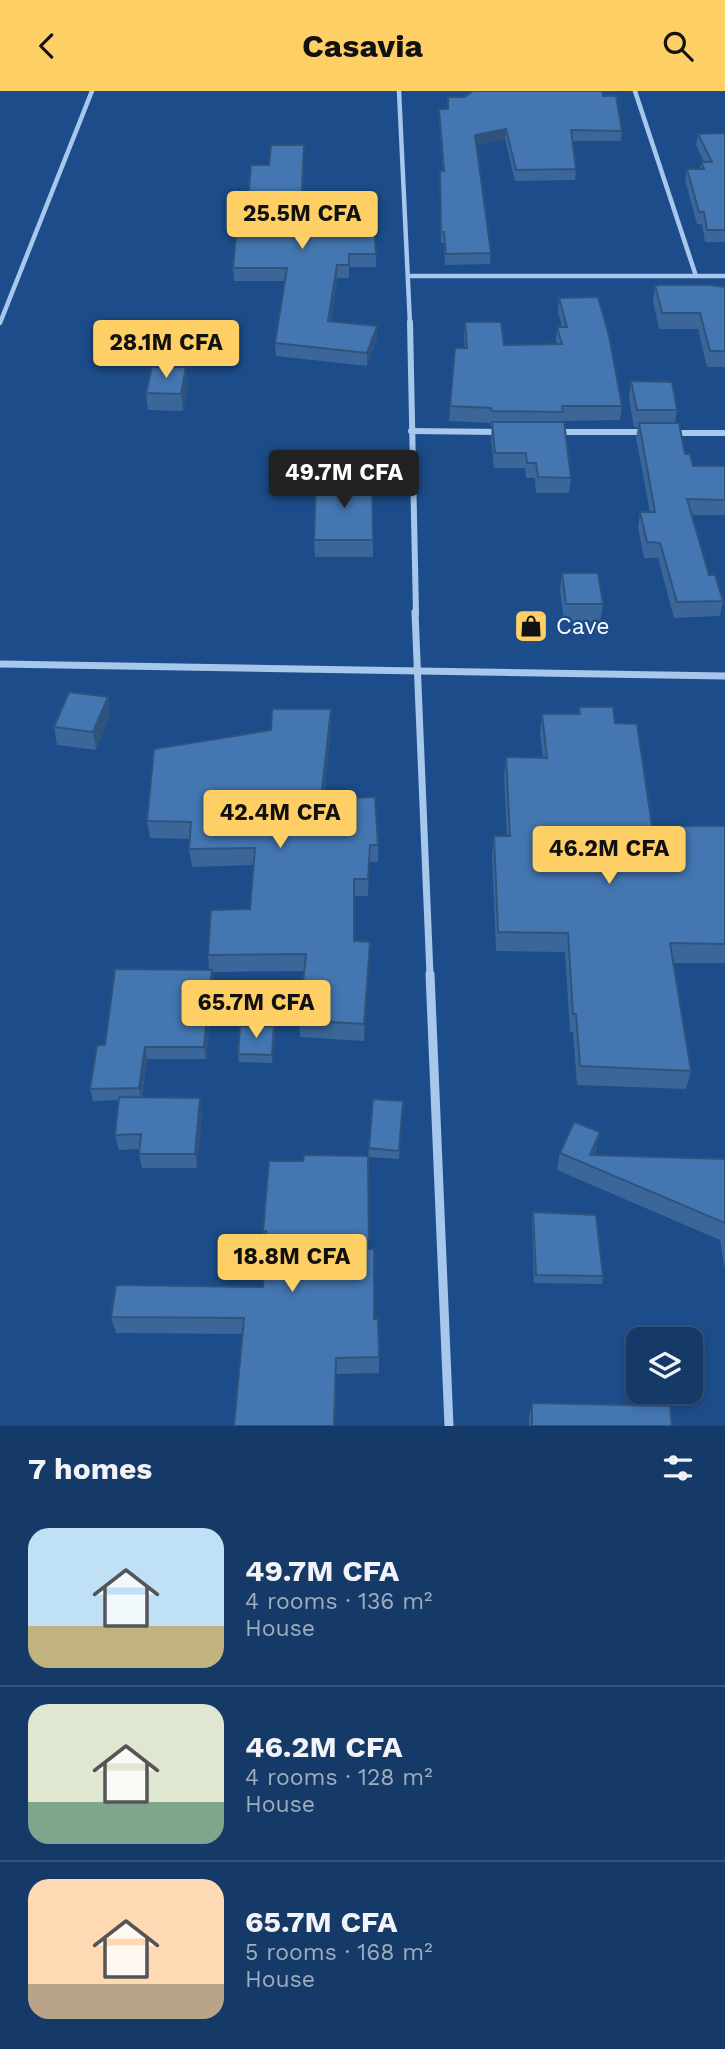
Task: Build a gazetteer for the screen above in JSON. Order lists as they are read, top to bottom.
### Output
{
  "places": {
    "shop": ["Cave"]
  },
  "page": {
    "header": "Casavia",
    "price": [
      "25.5M CFA",
      "28.1M CFA",
      "49.7M CFA",
      "42.4M CFA",
      "46.2M CFA",
      "65.7M CFA",
      "18.8M CFA"
    ],
    "heading": "7 homes",
    "list": [
      {
        "name": "49.7M CFA",
        "note": "4 rooms · 136 m² · House"
      },
      {
        "name": "46.2M CFA",
        "note": "4 rooms · 128 m² · House"
      },
      {
        "name": "65.7M CFA",
        "note": "5 rooms · 168 m² · House"
      }
    ]
  }
}
